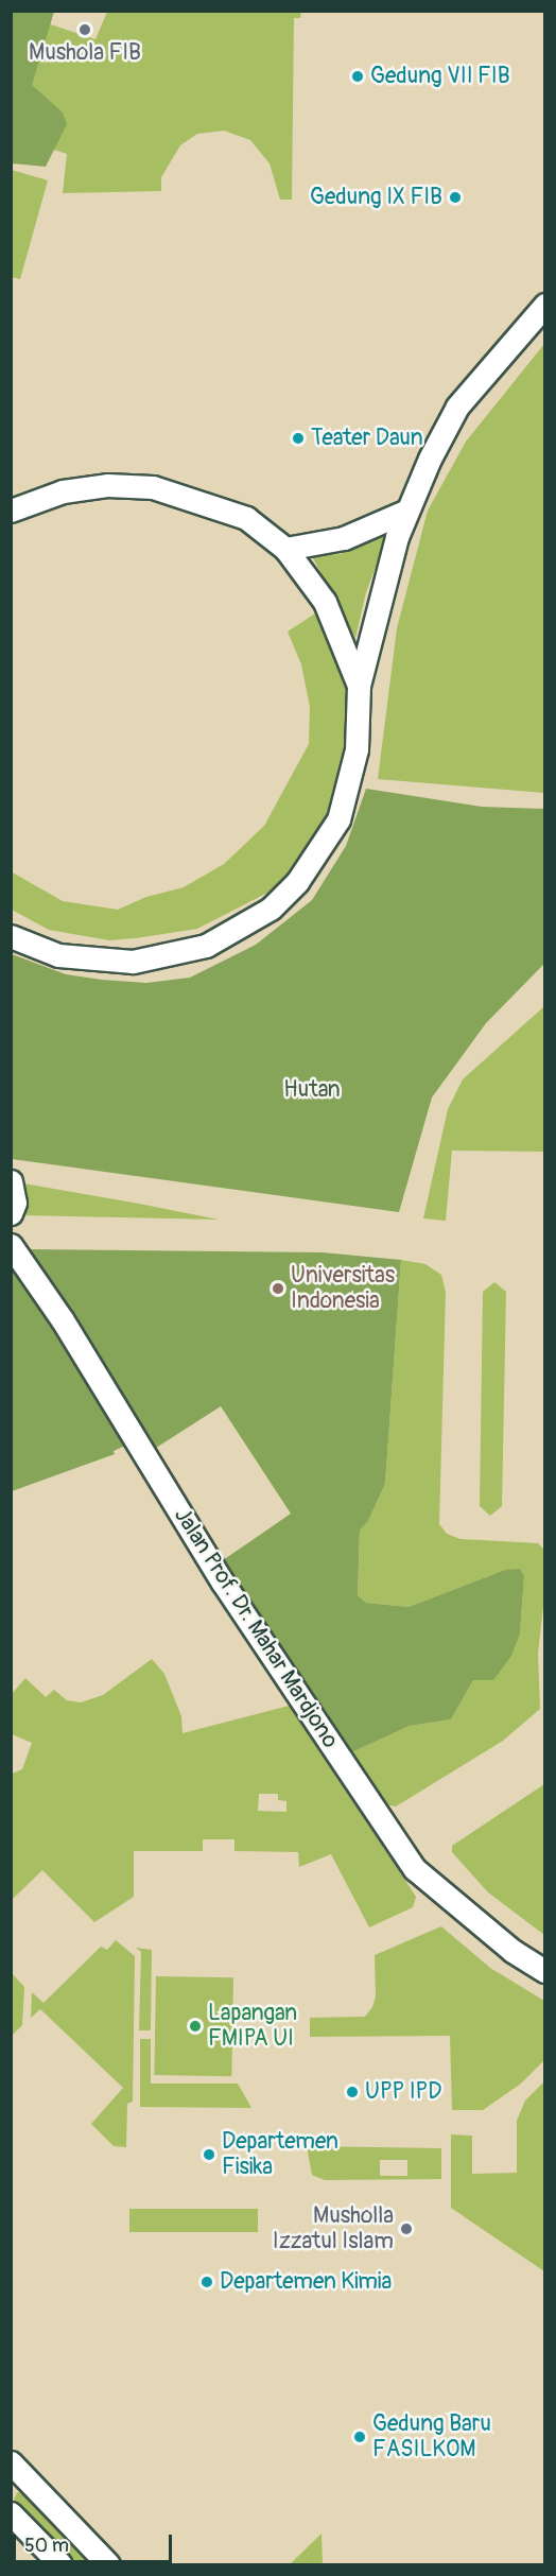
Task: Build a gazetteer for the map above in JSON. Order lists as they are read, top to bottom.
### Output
{
  "streets": {
    "street": ["Jalan Prof. Dr. Mahar Mardjono"]
  },
  "parks": ["Hutan"],
  "places": [
    "Mushola FIB",
    "Gedung VII FIB",
    "Gedung IX FIB",
    "Teater Daun",
    "Universitas Indonesia",
    "Lapangan FMIPA UI",
    "UPP IPD",
    "Departemen Fisika",
    "Musholla Izzatul Islam",
    "Departemen Kimia",
    "Gedung Baru FASILKOM"
  ],
  "scale_bar": "50 m"
}
